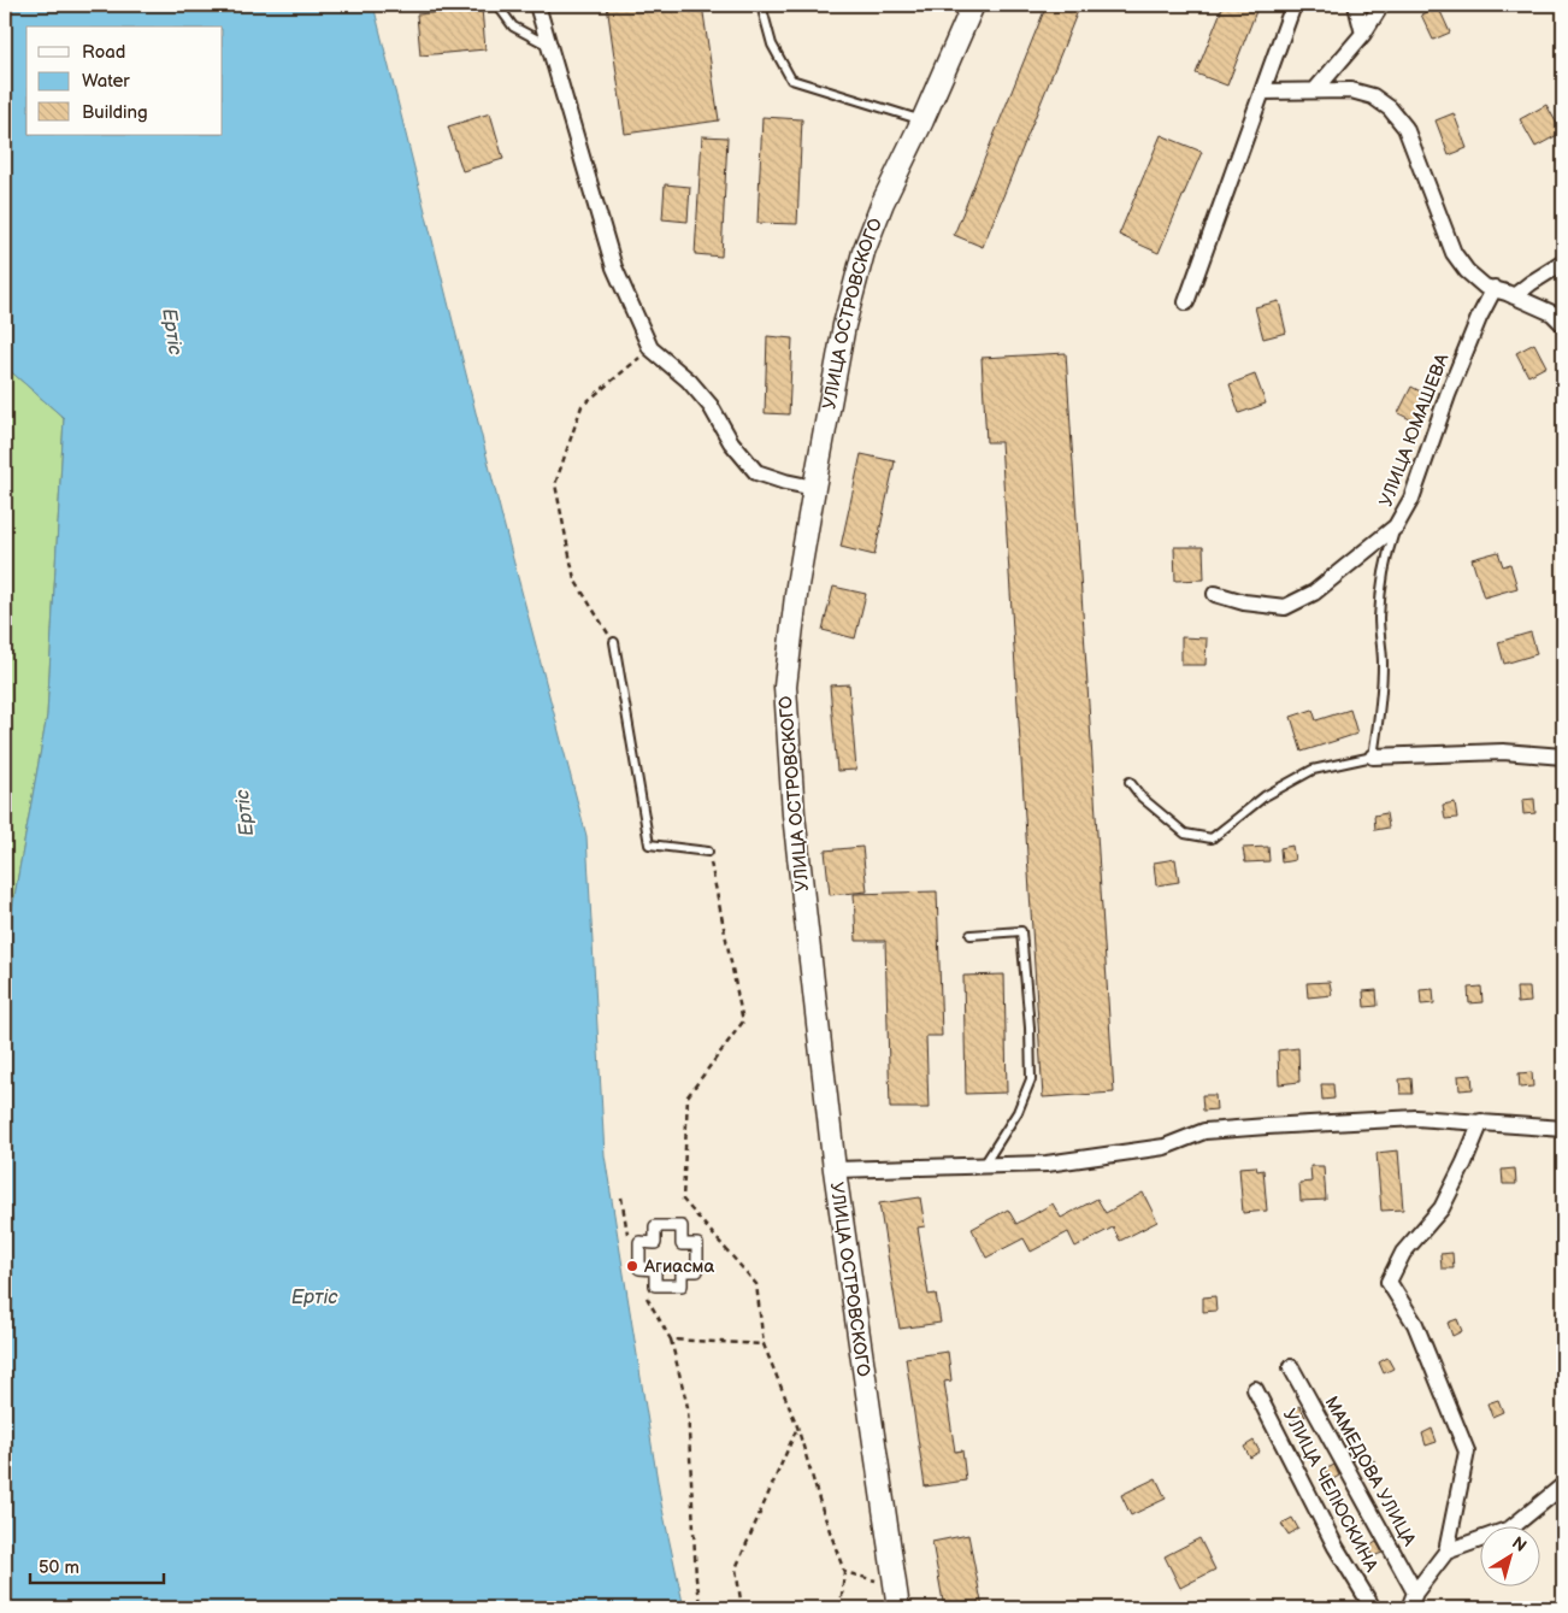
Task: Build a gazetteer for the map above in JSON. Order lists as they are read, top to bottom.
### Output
{
  "streets": {
    "main road": ["УЛИЦА ОСТРОВСКОГО"],
    "street": ["УЛИЦА ЮМАШЕВА", "МАМЕДОВА УЛИЦА", "УЛИЦА ЧЕЛЮСКИНА"]
  },
  "water": ["Ертіс"],
  "places": ["Агиасма"],
  "legend": ["Road", "Water", "Building"],
  "scale_bar": "50 m",
  "north": "top right"
}
